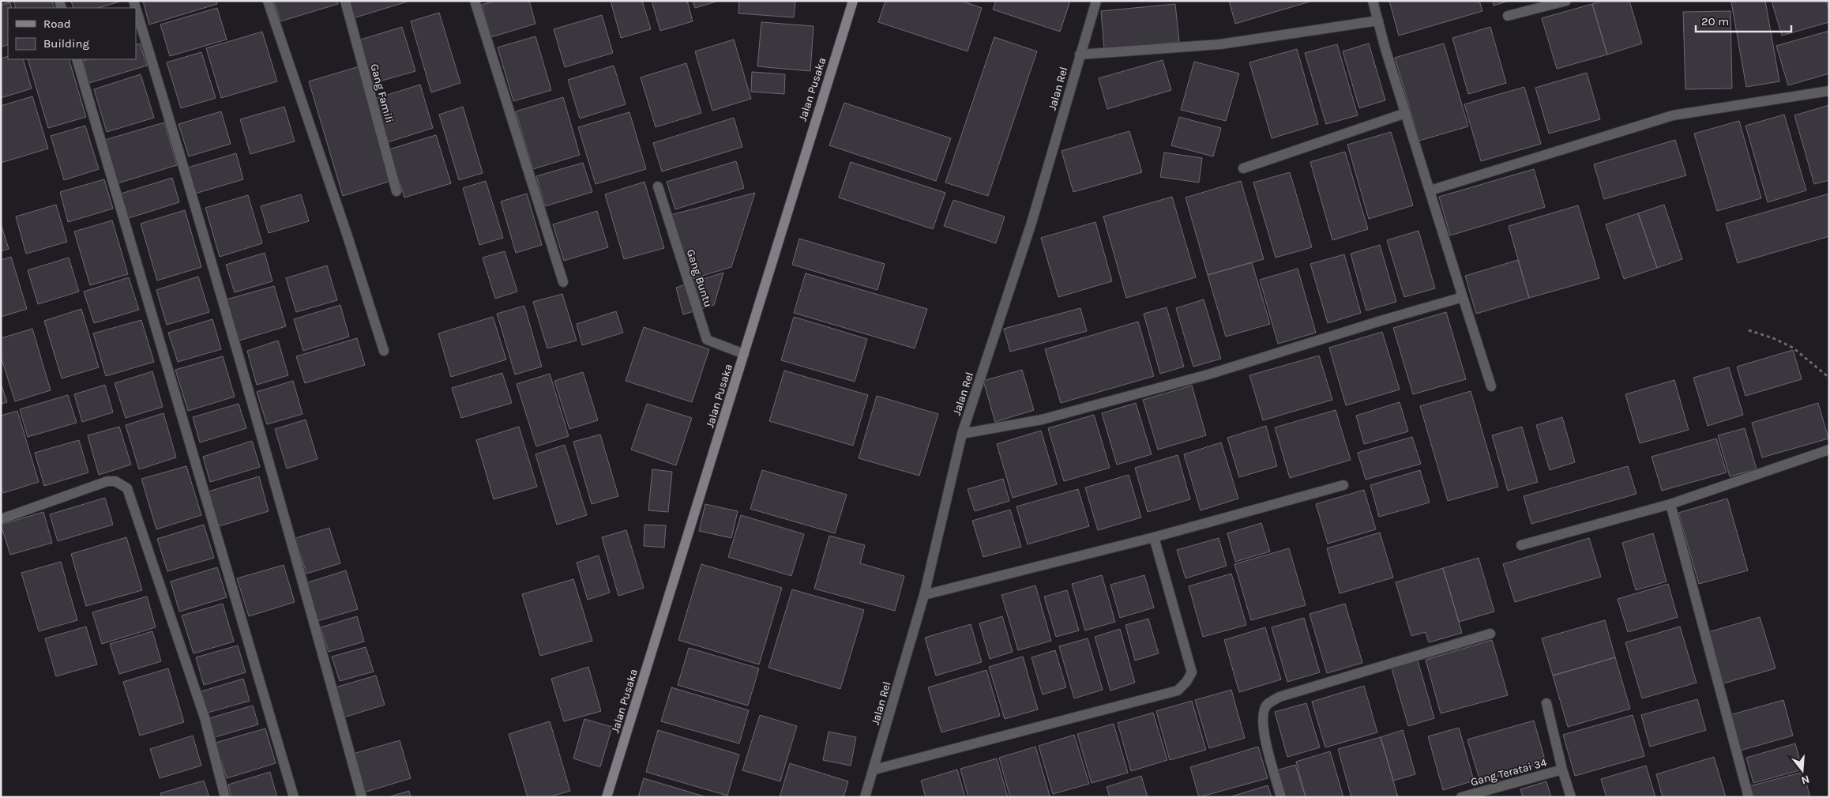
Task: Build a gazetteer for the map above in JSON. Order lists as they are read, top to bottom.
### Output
{
  "streets": {
    "main road": ["Jalan Pusaka"],
    "street": [
      "Jalan Rel",
      "Gang Famili",
      "Gang Buntu",
      "Gang Teratai 34"
    ]
  },
  "crossings": [
    ["Jalan Pusaka", "Gang Buntu"]
  ],
  "legend": ["Road", "Building"],
  "scale_bar": "20 m",
  "north": "bottom"
}
